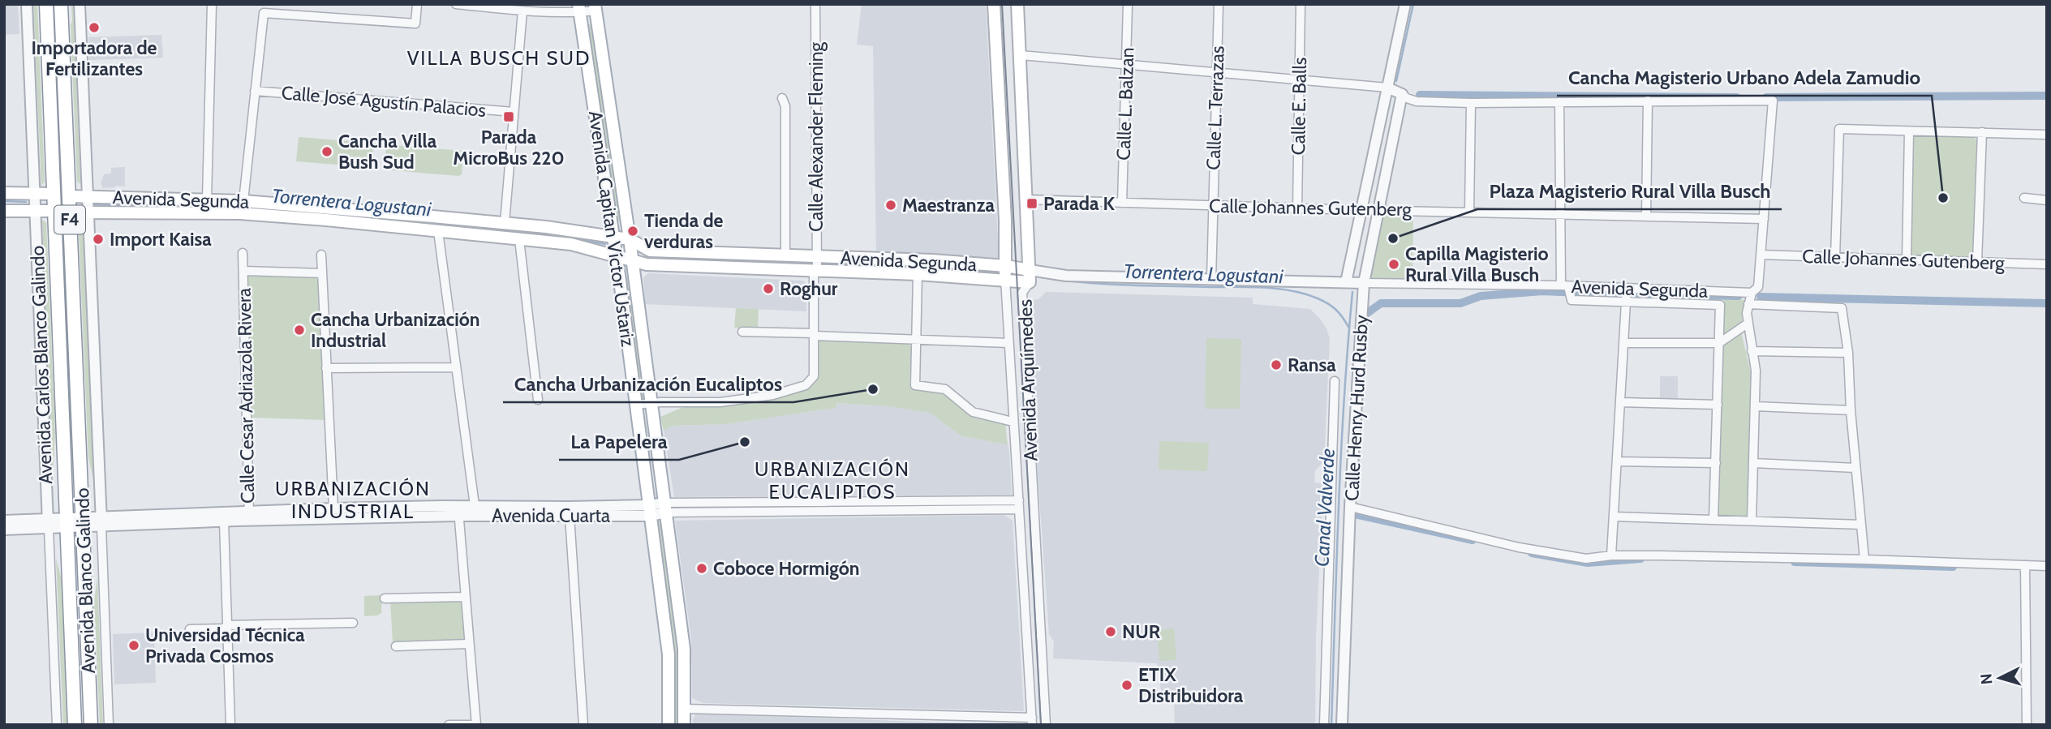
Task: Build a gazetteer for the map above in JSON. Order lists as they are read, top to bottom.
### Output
{
  "streets": {
    "highway": ["F4", "Avenida Carlos Blanco Galindo", "Avenida Blanco Galindo"],
    "main road": ["Avenida Segunda", "Avenida Capitan Víctor Ustariz", "Avenida Arquímedes"],
    "street": [
      "Calle José Agustín Palacios",
      "Calle L. Balzan",
      "Calle E. Balls",
      "Calle L. Terrazas",
      "Calle Alexander Fleming",
      "Calle Johannes Gutenberg",
      "Calle Cesar Adriazola Rivera",
      "Calle Henry Hurd Rusby",
      "Avenida Cuarta"
    ]
  },
  "crossings": [
    ["Calle L. Balzan", "Calle Johannes Gutenberg"],
    ["Calle E. Balls", "Calle Johannes Gutenberg"],
    ["Calle L. Terrazas", "Avenida Segunda"],
    ["Calle L. Terrazas", "Calle Johannes Gutenberg"],
    ["Calle Alexander Fleming", "Avenida Segunda"],
    ["Calle Alexander Fleming", "Avenida Capitan Víctor Ustariz"],
    ["Avenida Segunda", "Avenida Capitan Víctor Ustariz"],
    ["Avenida Segunda", "Avenida Carlos Blanco Galindo"],
    ["Avenida Segunda", "Avenida Arquímedes"],
    ["Avenida Segunda", "Calle Henry Hurd Rusby"],
    ["Calle Johannes Gutenberg", "Avenida Arquímedes"],
    ["Calle Johannes Gutenberg", "Calle Henry Hurd Rusby"],
    ["Avenida Capitan Víctor Ustariz", "Avenida Cuarta"],
    ["Avenida Carlos Blanco Galindo", "Avenida Cuarta"],
    ["Avenida Carlos Blanco Galindo", "Avenida Blanco Galindo"],
    ["Avenida Arquímedes", "Avenida Cuarta"],
    ["Calle Cesar Adriazola Rivera", "Avenida Cuarta"],
    ["Avenida Cuarta", "Avenida Blanco Galindo"]
  ],
  "districts": ["VILLA BUSCH SUD", "URBANIZACIÓN EUCALIPTOS", "URBANIZACIÓN INDUSTRIAL"],
  "water": ["Torrentera Logustani", "Canal Valverde"],
  "places": {
    "other": [
      "Importadora de Fertilizantes",
      "Cancha Villa Bush Sud",
      "Cancha Magisterio Urbano Adela Zamudio",
      "Maestranza",
      "Tienda de verduras",
      "Plaza Magisterio Rural Villa Busch",
      "Import Kaisa",
      "Capilla Magisterio Rural Villa Busch",
      "Roghur",
      "Cancha Urbanización Industrial",
      "Ransa",
      "Cancha Urbanización Eucaliptos",
      "La Papelera",
      "Coboce Hormigón",
      "NUR",
      "Universidad Técnica Privada Cosmos",
      "ETIX Distribuidora"
    ],
    "transit": ["Parada MicroBus 220", "Parada K"]
  },
  "north": "left"
}
